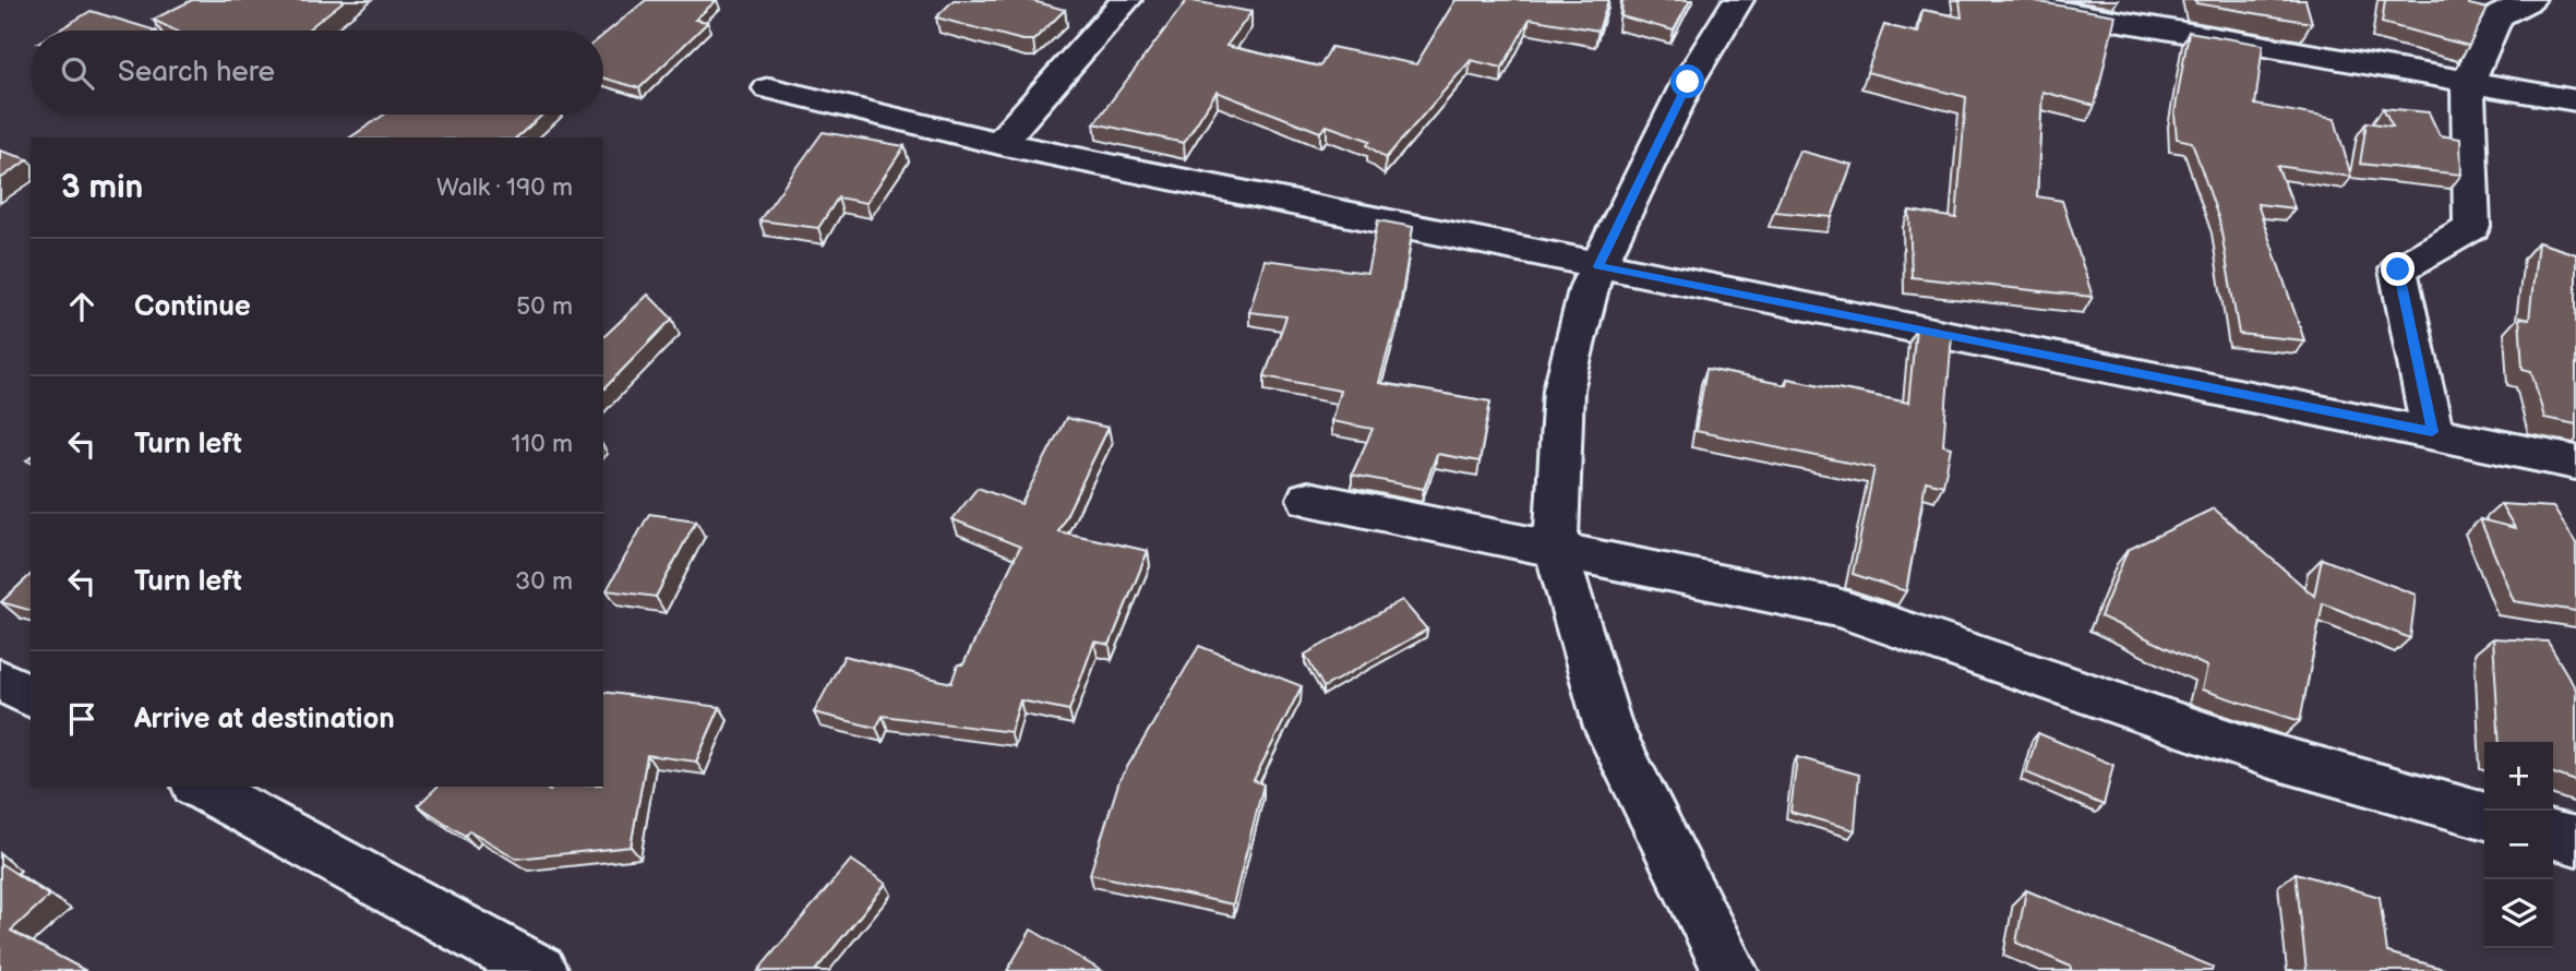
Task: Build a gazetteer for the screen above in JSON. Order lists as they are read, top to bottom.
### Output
{
  "page": {
    "search": "Search here",
    "heading": ["3 min", "Walk · 190 m"],
    "list": [
      ["Continue", "50 m"],
      ["Turn left", "110 m"],
      ["Turn left", "30 m"],
      "Arrive at destination"
    ],
    "map_buttons": ["+", "−"]
  }
}
